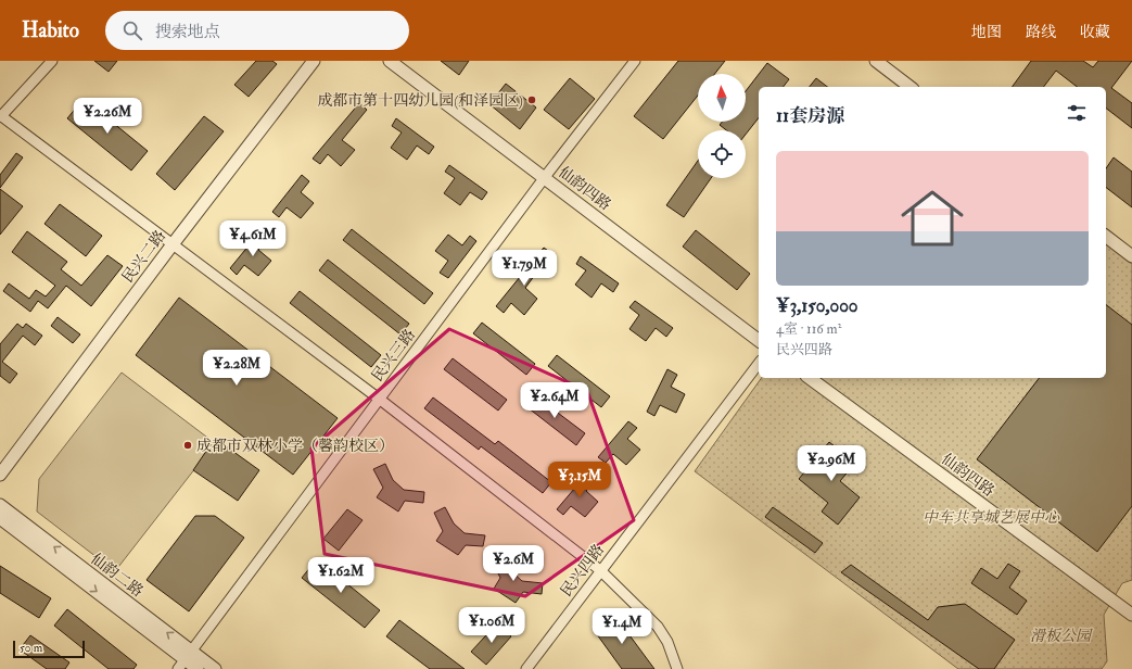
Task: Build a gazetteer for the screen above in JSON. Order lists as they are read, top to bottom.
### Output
{
  "streets": {
    "street": [
      "仙韵四路",
      "民兴二路",
      "民兴三路",
      "民兴四路",
      "仙韵二路"
    ]
  },
  "crossings": [
    ["仙韵四路", "民兴三路"],
    ["民兴三路", "仙韵二路"]
  ],
  "parks": ["中车共享城艺展中心", "滑板公园"],
  "places": ["成都市第十四幼儿园(和泽园区)", "成都市双林小学（馨韵校区）"],
  "scale_bar": "50 m",
  "north": "top",
  "page": {
    "header": "Habito",
    "search": "搜索地点",
    "nav": ["地图", "路线", "收藏"],
    "heading": "11套房源",
    "price": [
      "¥2.26M",
      "¥4.61M",
      "¥1.79M",
      "¥2.28M",
      "¥2.64M",
      "¥2.96M",
      "¥3.15M",
      "¥2.6M",
      "¥1.62M",
      "¥1.06M",
      "¥1.4M"
    ],
    "list": [
      {
        "name": "¥3,150,000",
        "note": "4室 · 116 m² · 民兴四路"
      }
    ],
    "scale": "50 m"
  }
}
